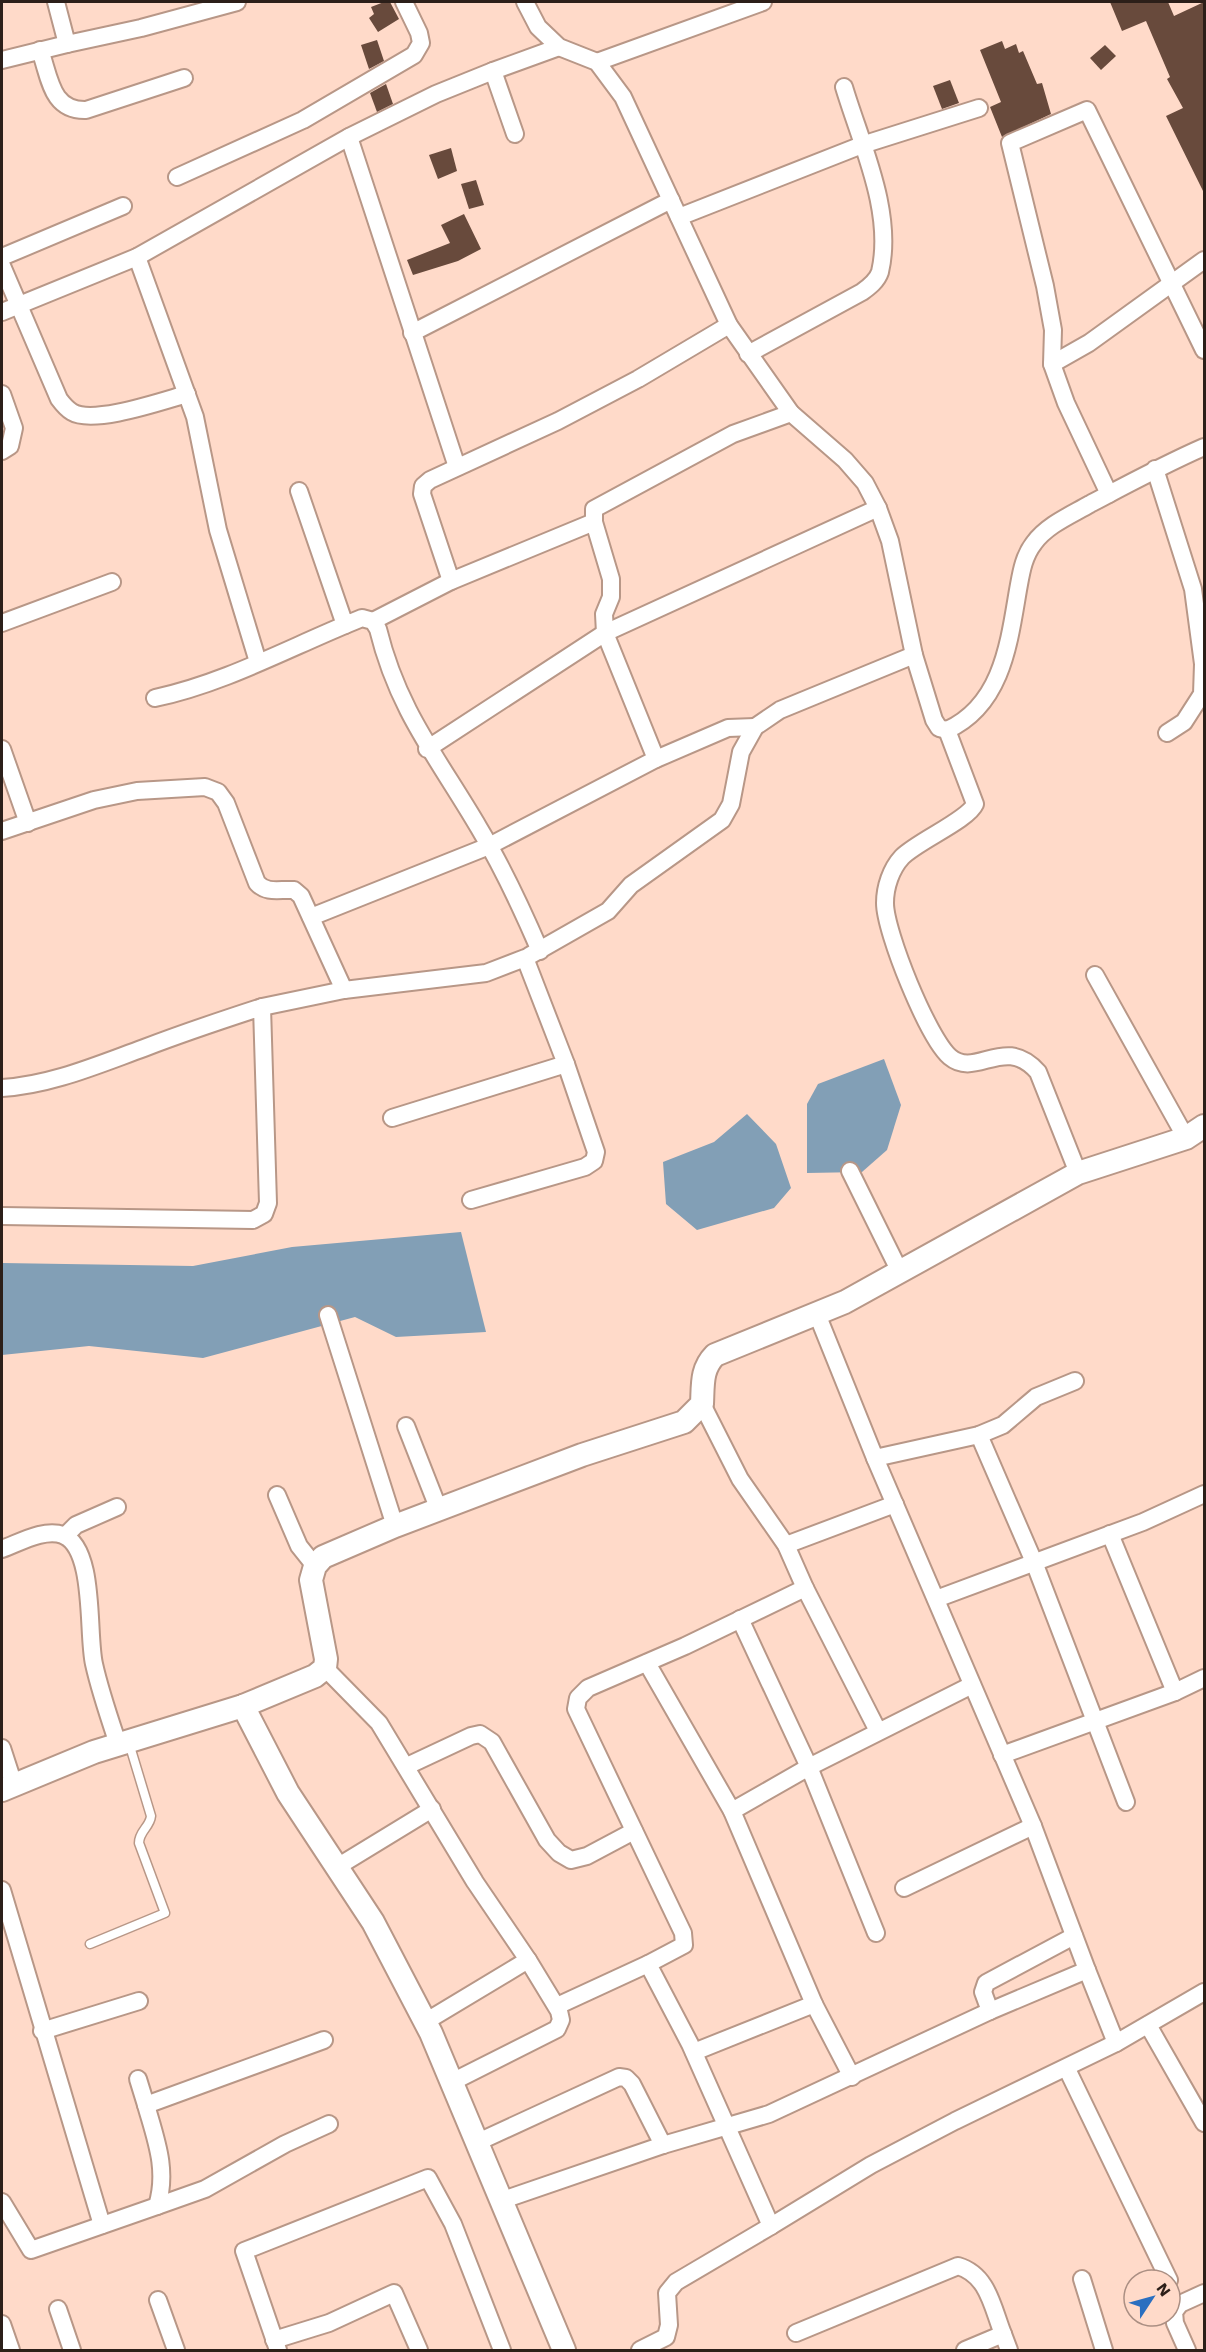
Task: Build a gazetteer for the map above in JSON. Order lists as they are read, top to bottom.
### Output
{
  "north": "top right"
}
